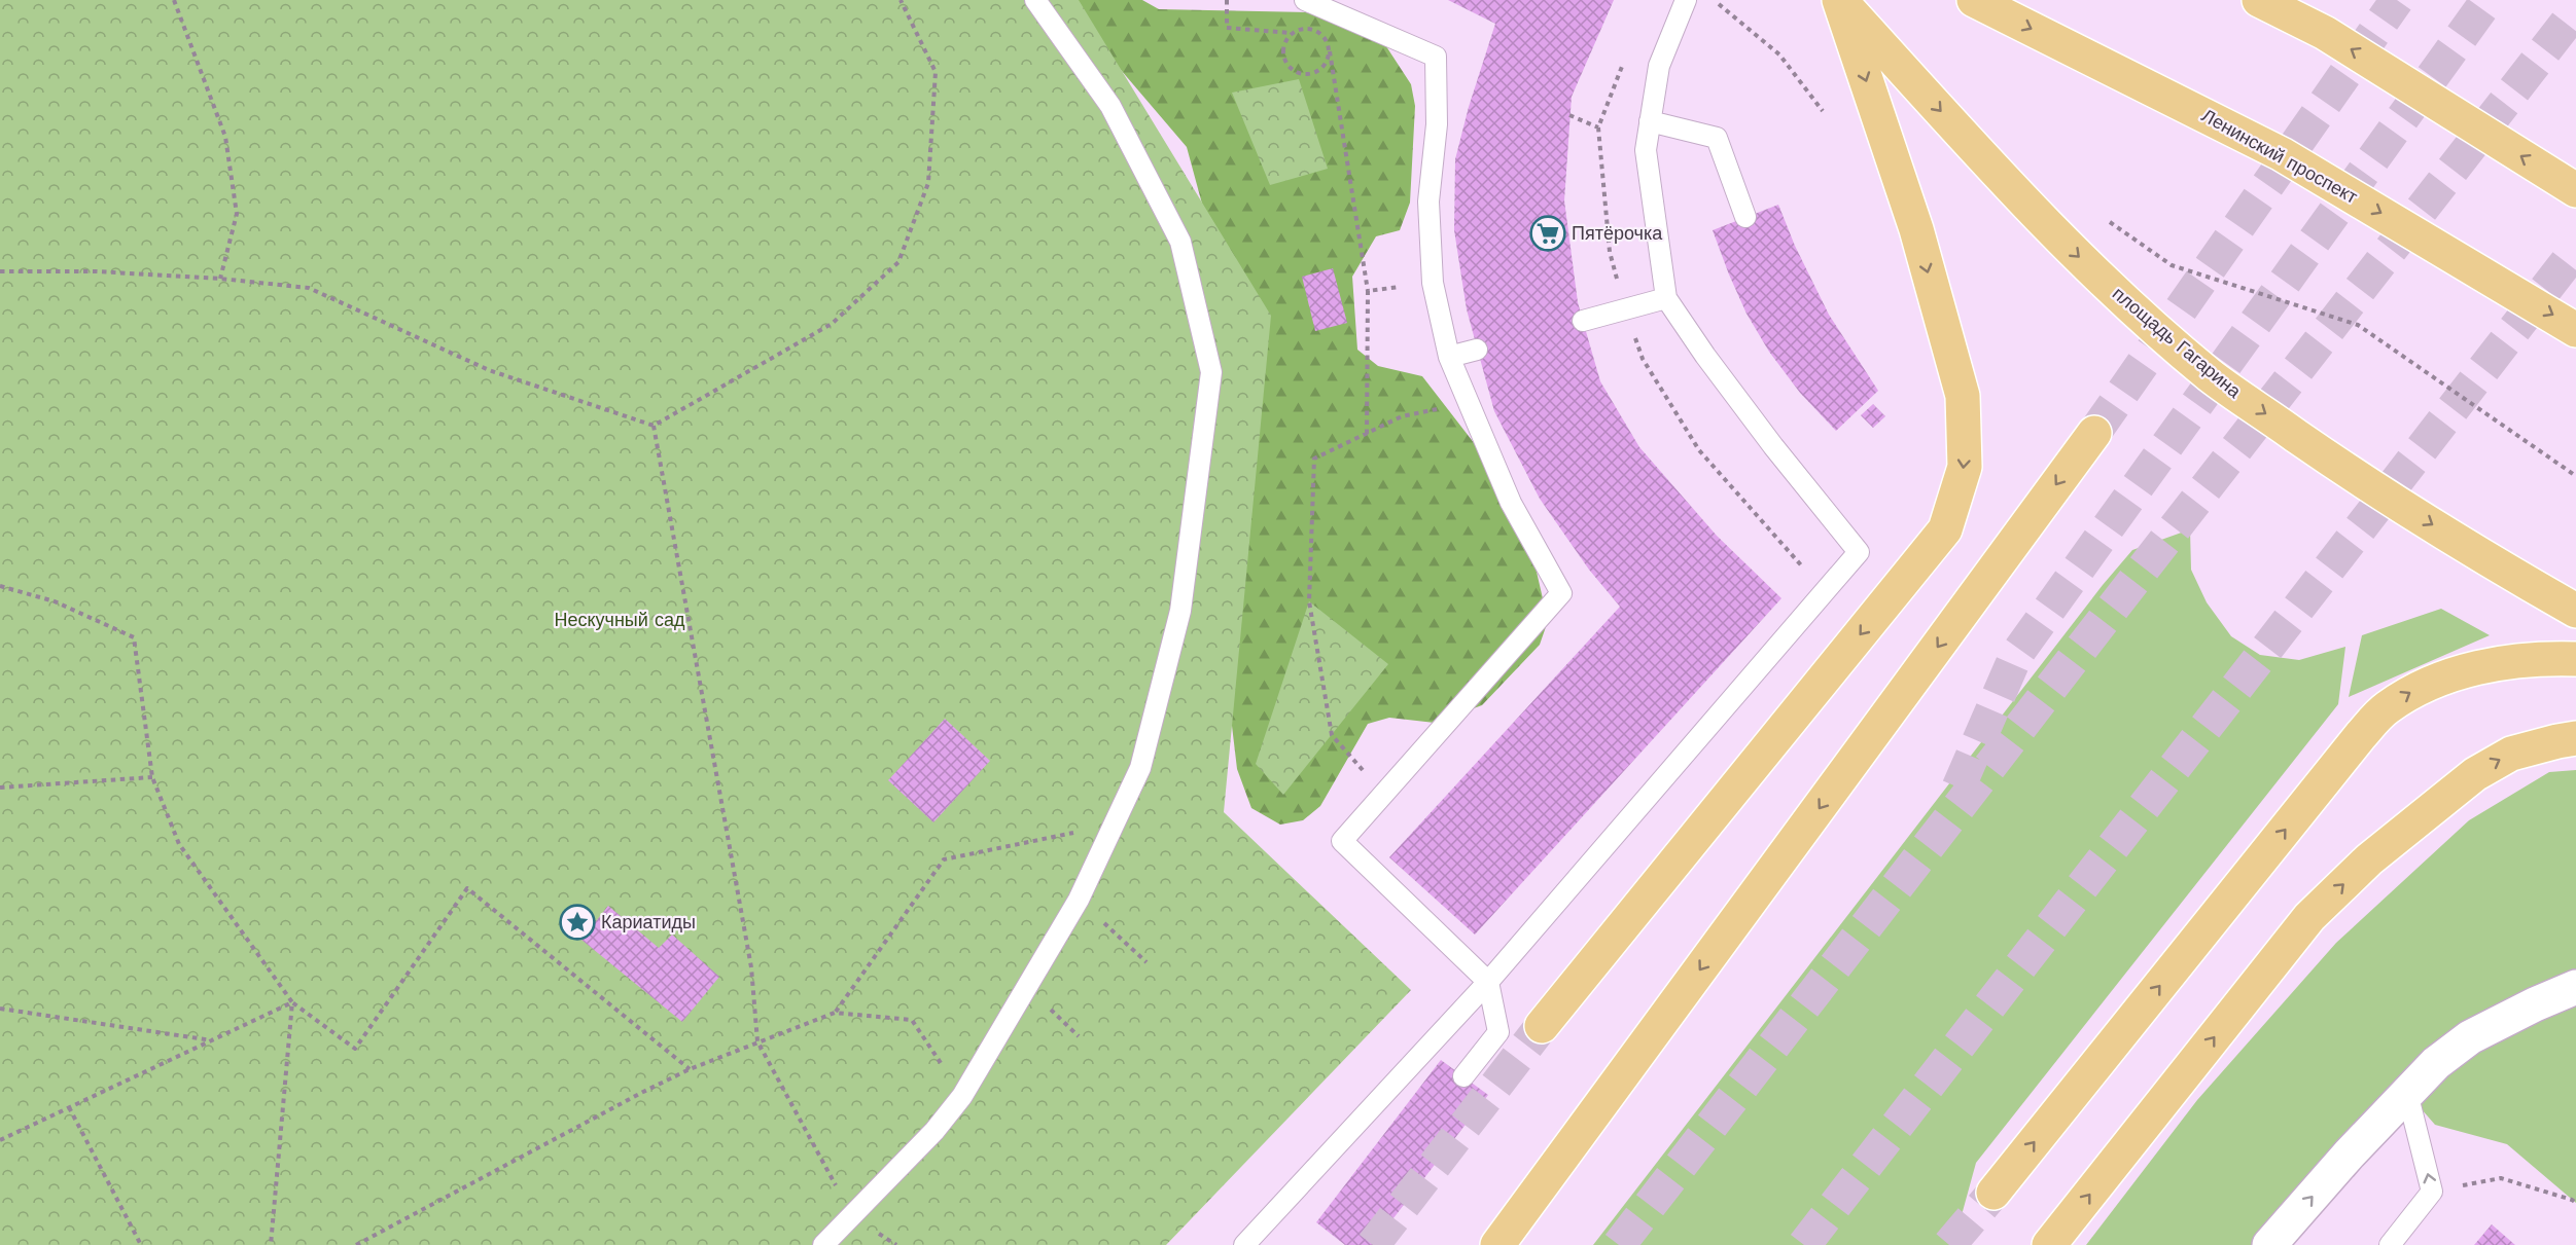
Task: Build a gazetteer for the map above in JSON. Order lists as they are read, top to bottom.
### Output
{
  "streets": {
    "main road": ["Ленинский проспект", "площадь Гагарина"]
  },
  "one_way": ["площадь Гагарина"],
  "parks": ["Нескучный сад"],
  "places": {
    "supermarket": ["Пятёрочка"],
    "place": ["Кариатиды"]
  }
}
